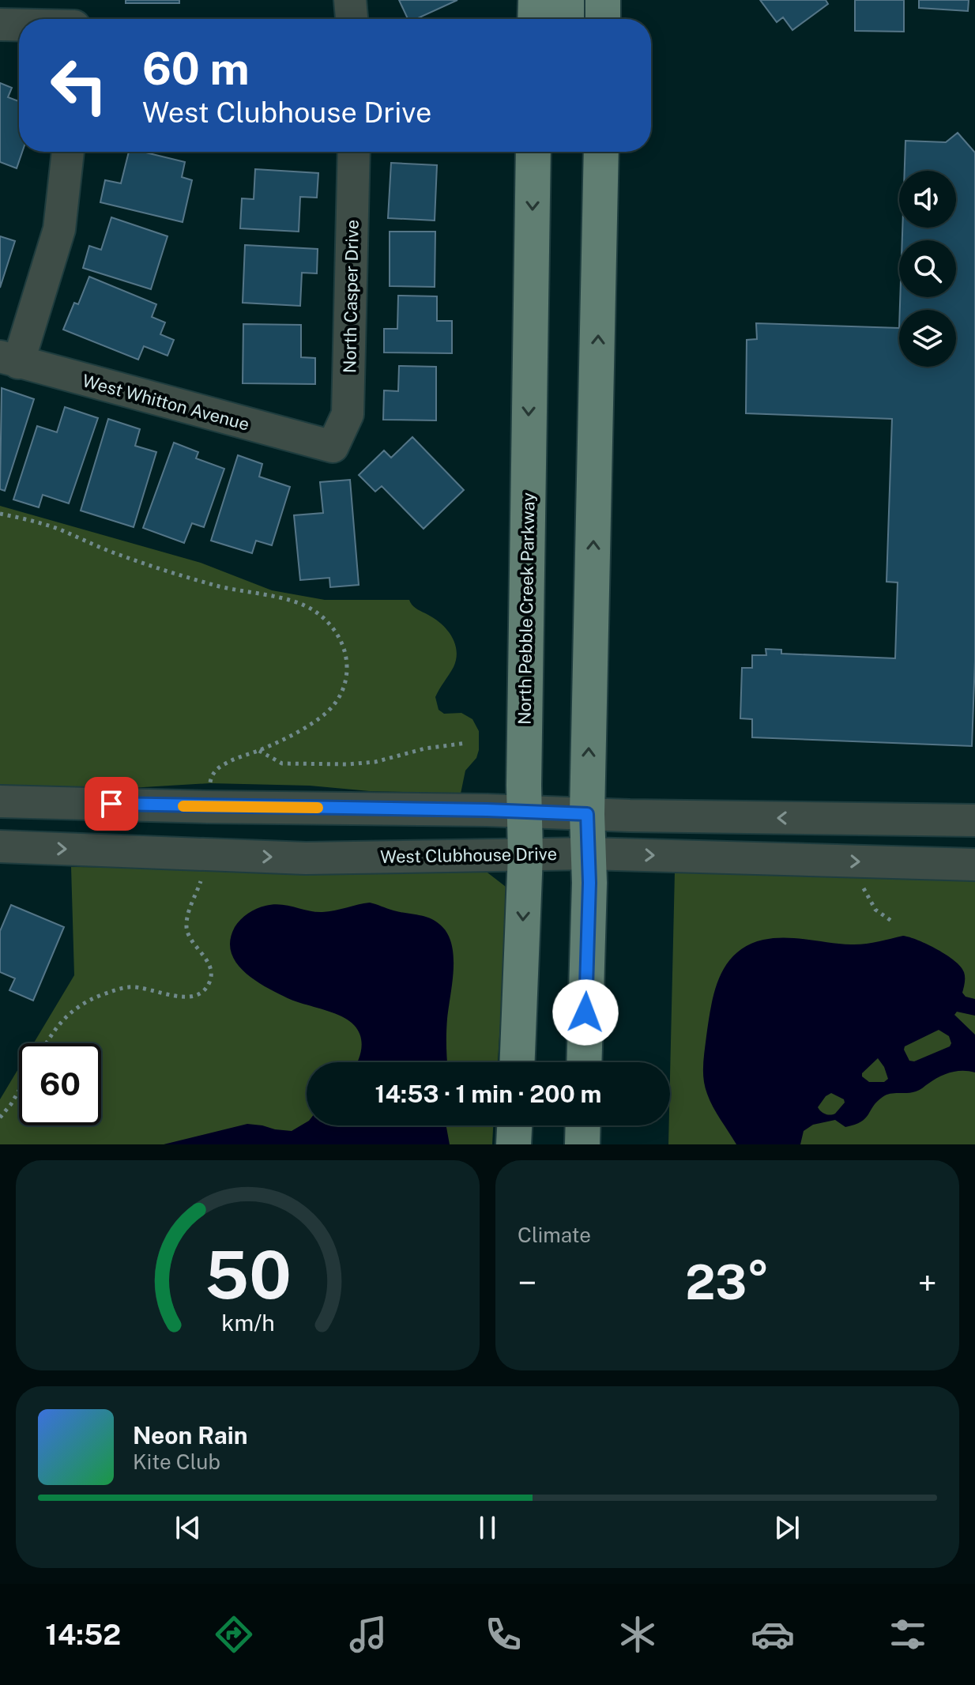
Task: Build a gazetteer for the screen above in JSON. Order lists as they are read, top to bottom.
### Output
{
  "streets": {
    "main road": ["North Pebble Creek Parkway"],
    "street": ["North Casper Drive", "West Whitton Avenue", "West Clubhouse Drive"]
  },
  "crossings": [
    ["North Casper Drive", "West Whitton Avenue"],
    ["North Pebble Creek Parkway", "West Clubhouse Drive"]
  ],
  "page": {
    "turn": ["60 m", "West Clubhouse Drive"],
    "limit": "60",
    "trip": "14:53 · 1 min · 200 m",
    "tile": "Climate",
    "heat": ["−", "23°", "+"],
    "song": ["Neon Rain", "Kite Club"],
    "tabs": "14:52",
    "gauge": ["50", "km/h"]
  }
}
